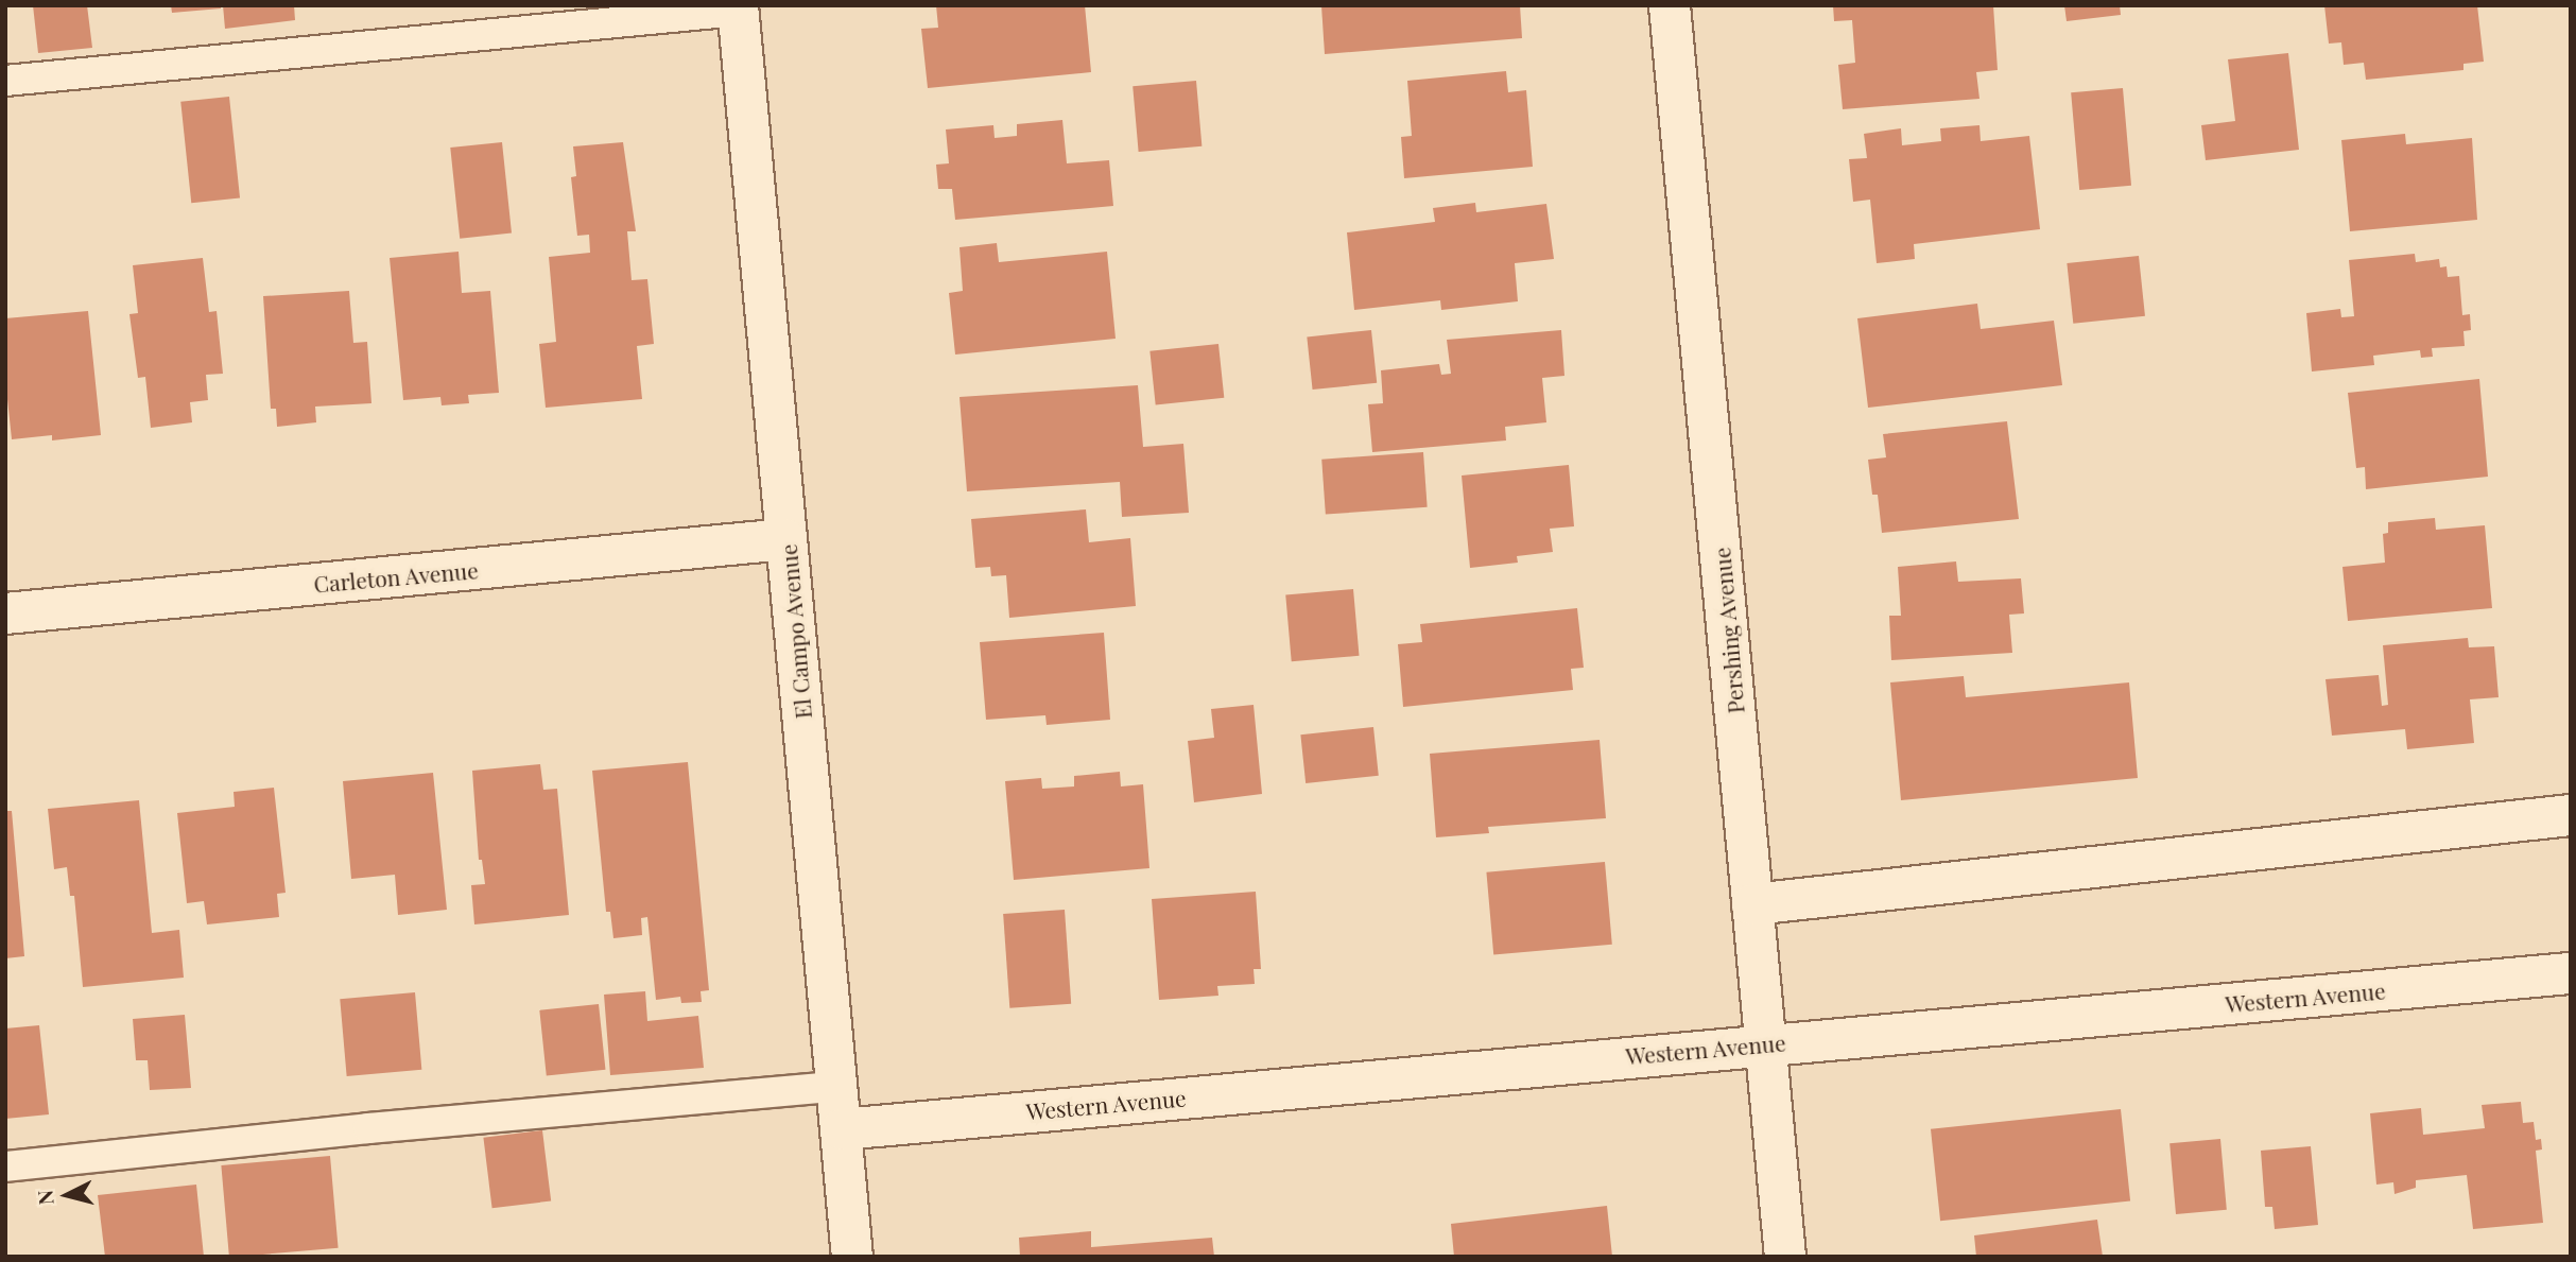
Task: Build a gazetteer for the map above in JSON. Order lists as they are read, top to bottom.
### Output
{
  "streets": {
    "street": [
      "Carleton Avenue",
      "Pershing Avenue",
      "El Campo Avenue",
      "Western Avenue"
    ]
  },
  "crossings": [
    ["Carleton Avenue", "El Campo Avenue"],
    ["Pershing Avenue", "Western Avenue"],
    ["El Campo Avenue", "Western Avenue"]
  ],
  "north": "left"
}
